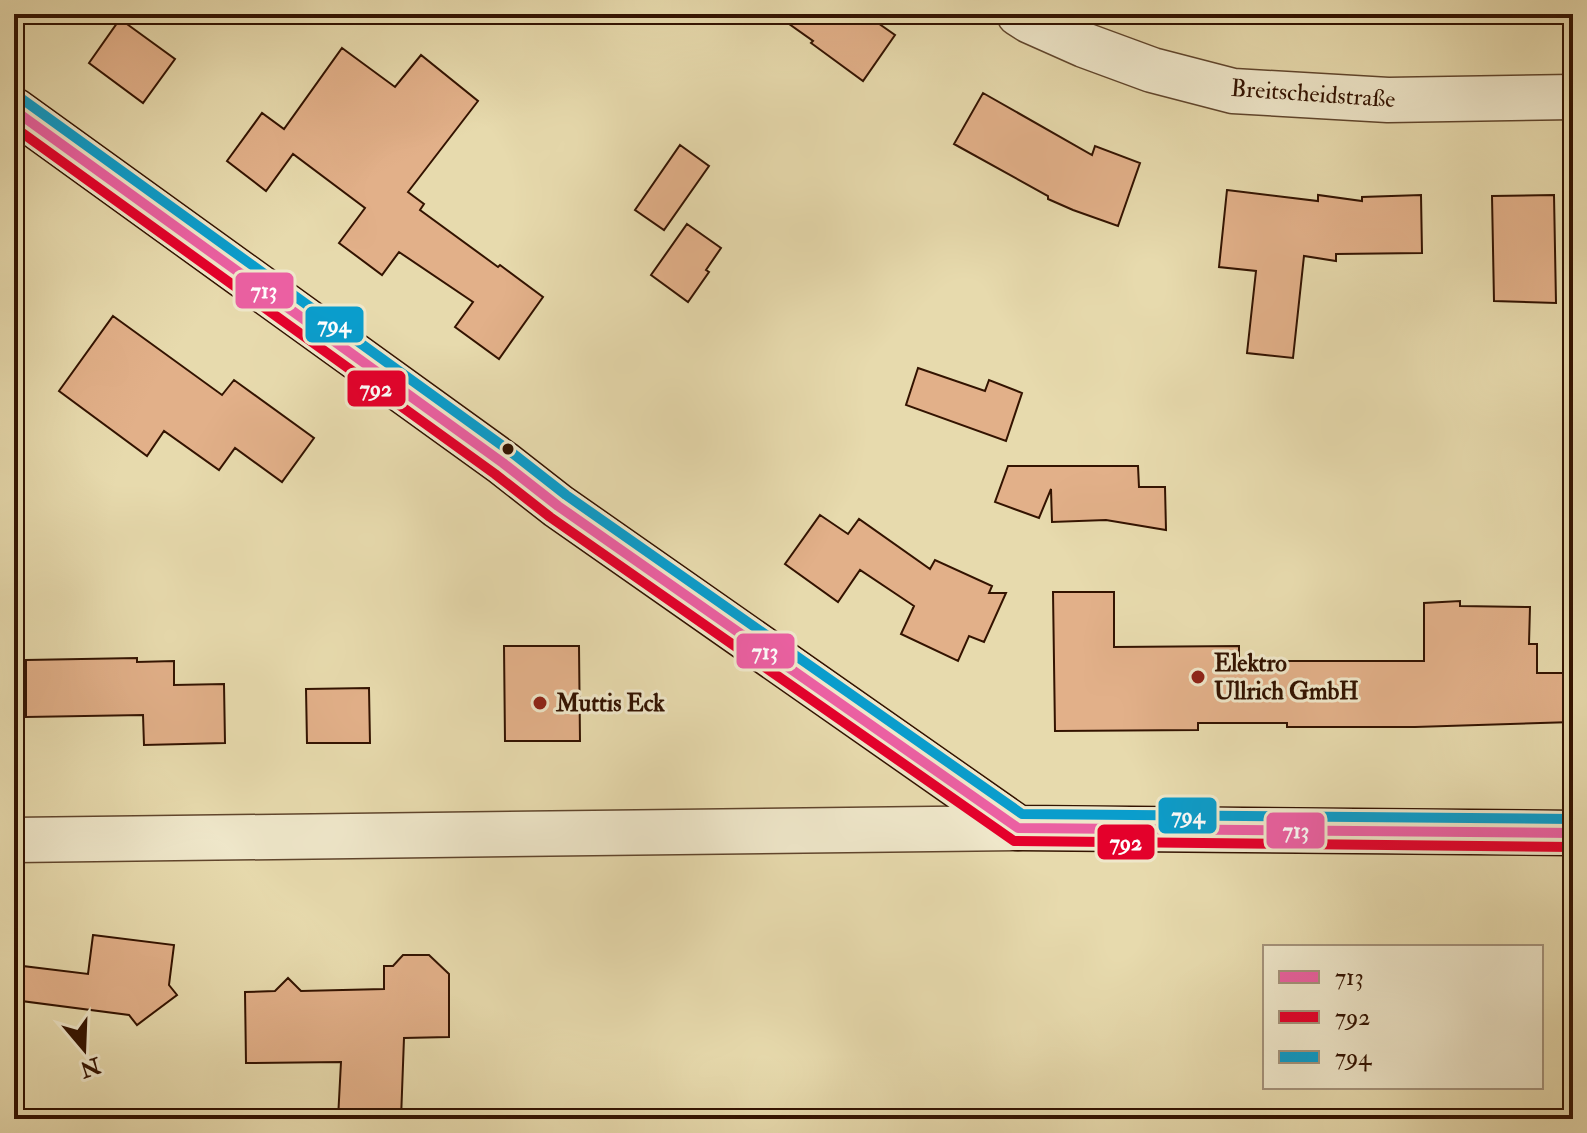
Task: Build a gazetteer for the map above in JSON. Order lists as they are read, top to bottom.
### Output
{
  "streets": {
    "main road": ["Breitscheidstraße"]
  },
  "places": ["Elektro Ullrich GmbH", "Muttis Eck"],
  "lines": ["transit line 794", "transit line 713", "transit line 792"],
  "legend": ["713", "792", "794"],
  "north": "bottom"
}
